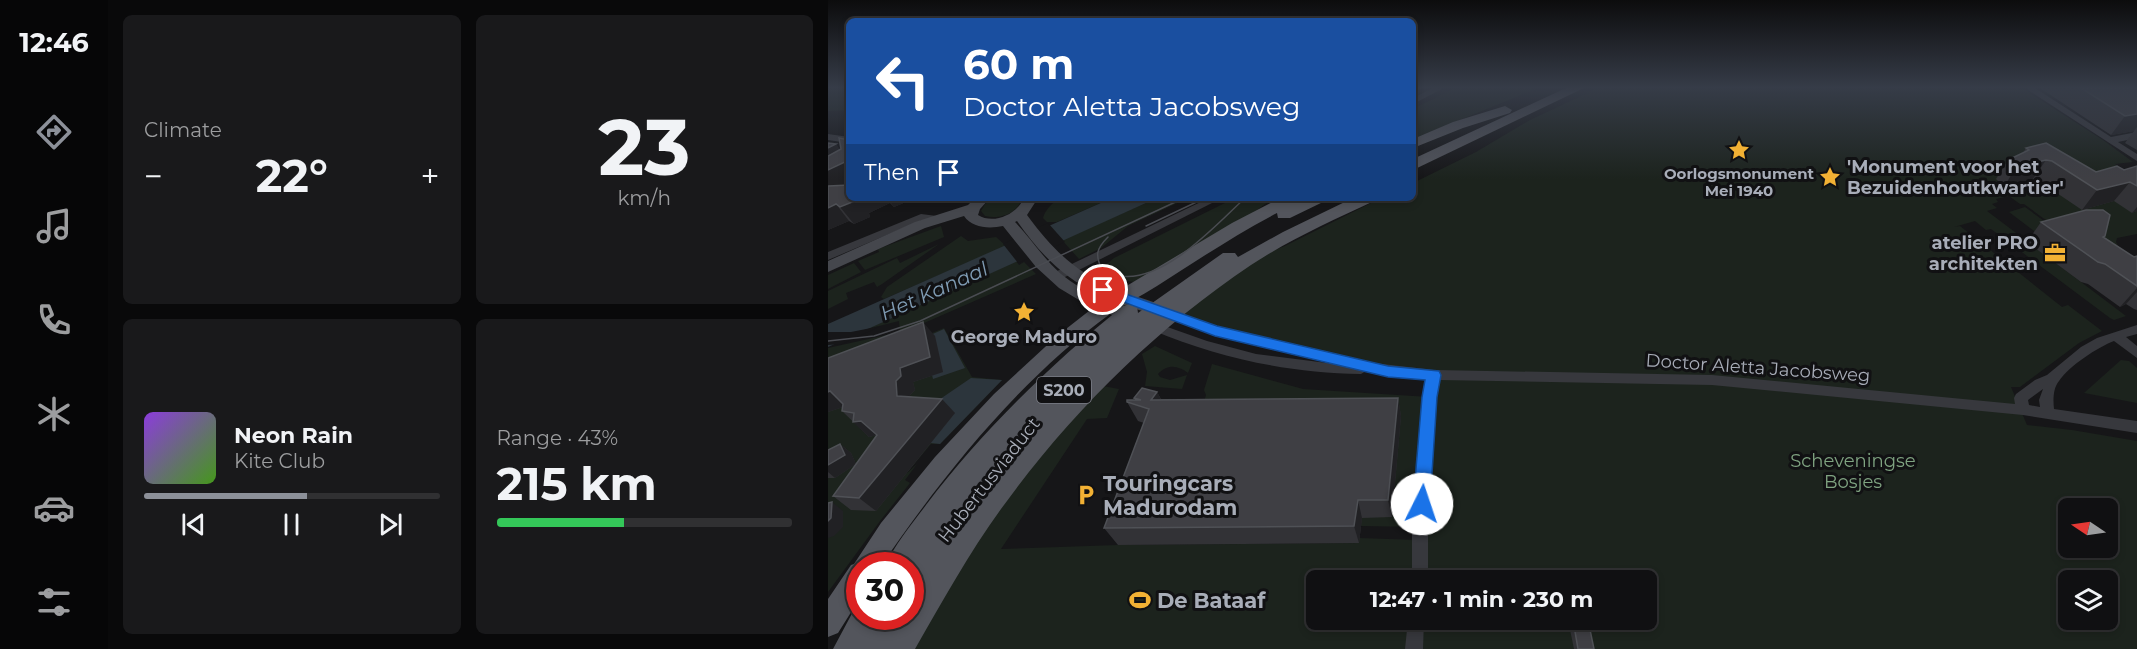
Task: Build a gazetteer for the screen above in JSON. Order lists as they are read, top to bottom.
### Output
{
  "streets": {
    "main road": ["Doctor Aletta Jacobsweg", "S200", "Hubertusviaduct"]
  },
  "water": ["Het Kanaal"],
  "parks": ["Scheveningse Bosjes"],
  "places": {
    "place": ["Oorlogsmonument Mei 1940", "'Monument voor het Bezuidenhoutkwartier'", "George Maduro"],
    "office": ["atelier PRO architekten"],
    "parking": ["Touringcars Madurodam"],
    "sports": ["De Bataaf"]
  },
  "north": "left",
  "page": {
    "tabs": "12:46",
    "tile": [
      "Climate",
      ["23", "km/h"],
      ["Range · 43%", "215 km"]
    ],
    "turn": ["60 m", "Doctor Aletta Jacobsweg"],
    "then": "Then",
    "heat": ["−", "22°", "+"],
    "song": ["Neon Rain", "Kite Club"],
    "limit": "30",
    "trip": "12:47 · 1 min · 230 m"
  }
}
